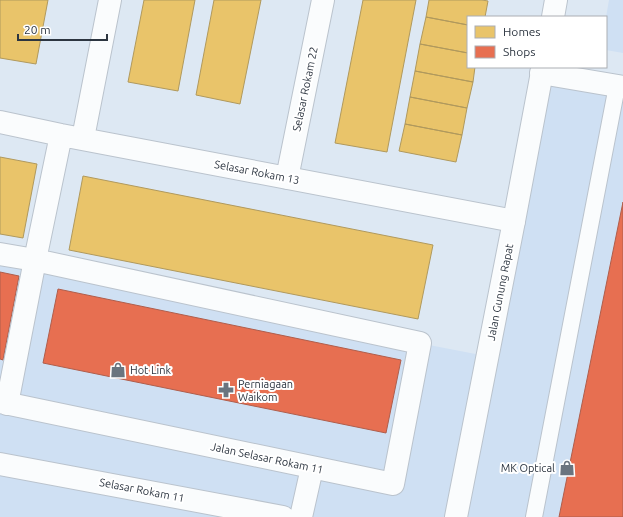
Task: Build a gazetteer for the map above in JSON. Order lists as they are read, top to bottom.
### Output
{
  "streets": {
    "street": [
      "Selasar Rokam 22",
      "Selasar Rokam 13",
      "Jalan Gunung Rapat",
      "Jalan Selasar Rokam 11",
      "Selasar Rokam 11"
    ]
  },
  "crossings": [
    ["Selasar Rokam 22", "Selasar Rokam 13"],
    ["Selasar Rokam 13", "Jalan Gunung Rapat"]
  ],
  "places": {
    "shop": ["Hot Link", "MK Optical"],
    "pharmacy": ["Perniagaan Waikom"]
  },
  "legend": ["Homes", "Shops"],
  "scale_bar": "20 m"
}
